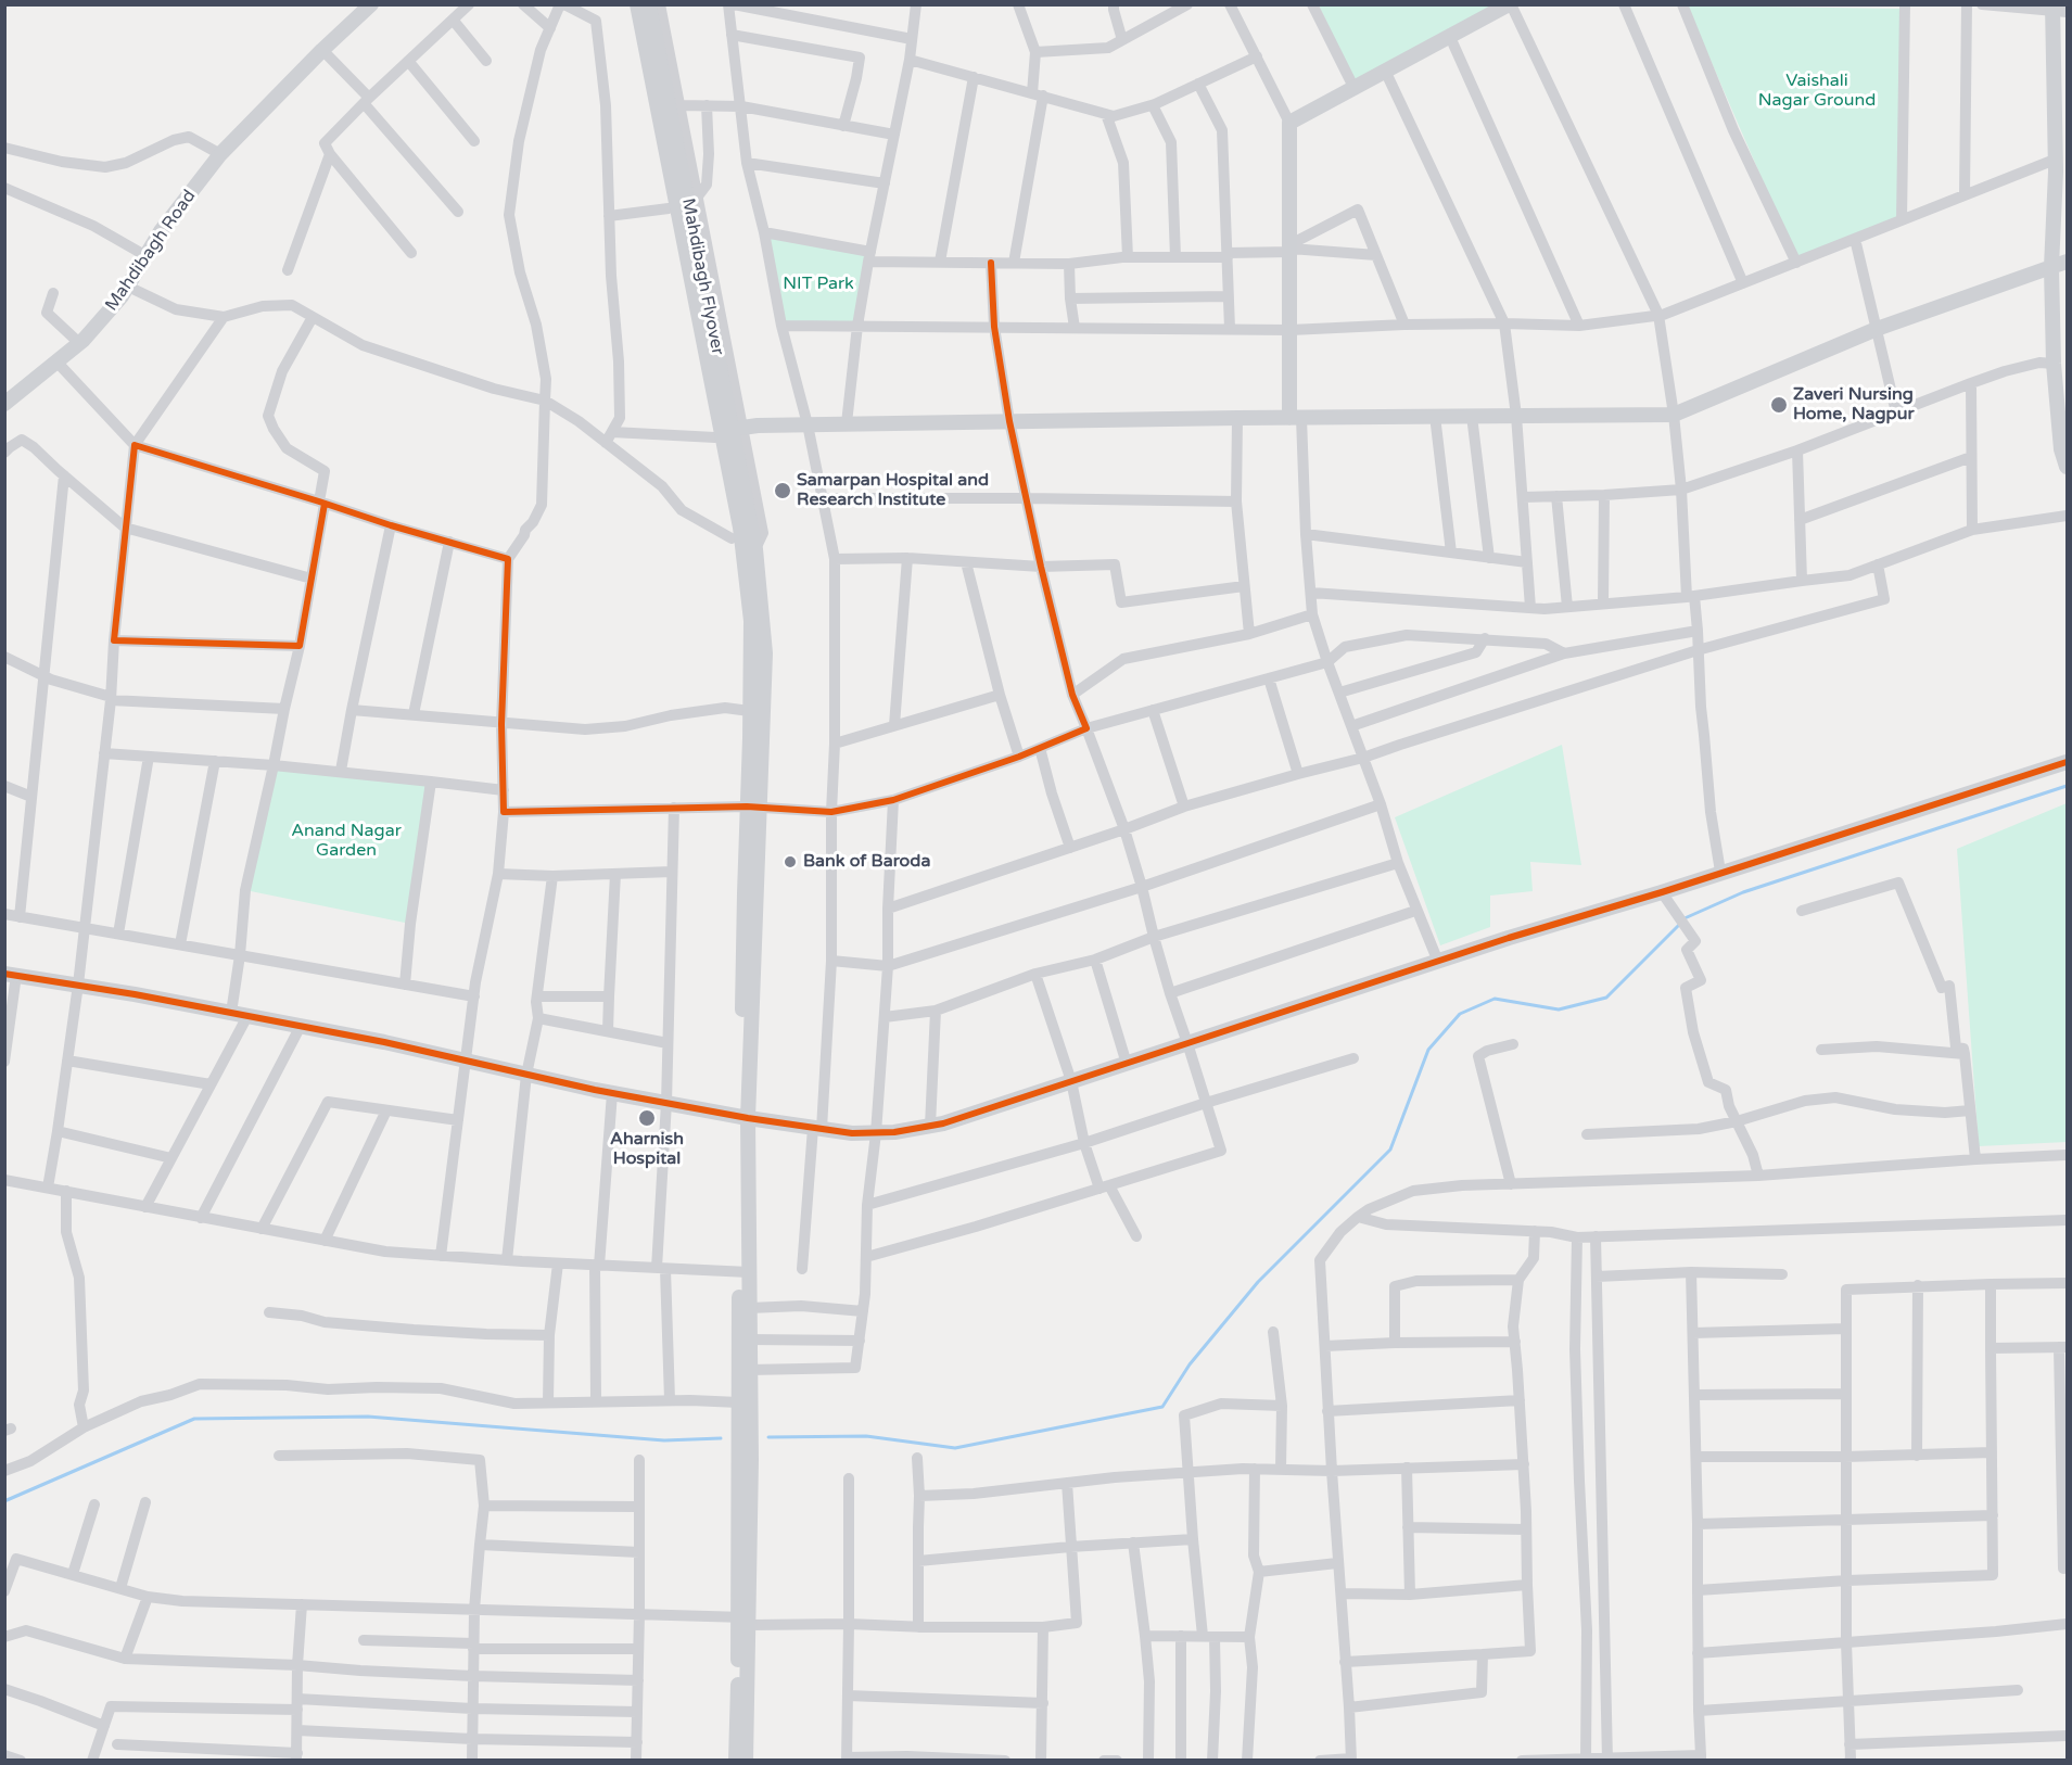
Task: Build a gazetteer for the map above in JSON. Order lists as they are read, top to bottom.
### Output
{
  "streets": {
    "street": ["Mahdibagh Road", "Mahdibagh Flyover"]
  },
  "parks": ["Vaishali Nagar Ground", "NIT Park", "Anand Nagar Garden"],
  "places": [
    "Zaveri Nursing Home, Nagpur",
    "Samarpan Hospital and Research Institute",
    "Bank of Baroda",
    "Aharnish Hospital"
  ]
}
